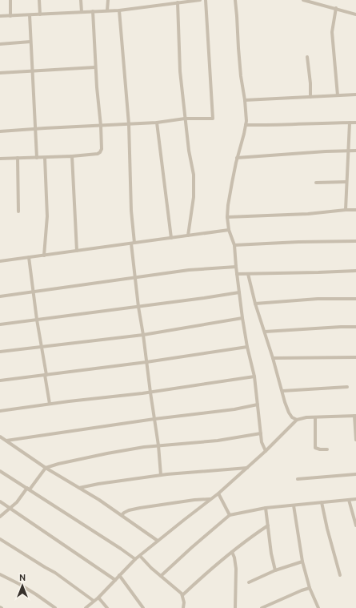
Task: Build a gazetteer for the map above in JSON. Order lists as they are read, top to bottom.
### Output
{
  "north": "top"
}
